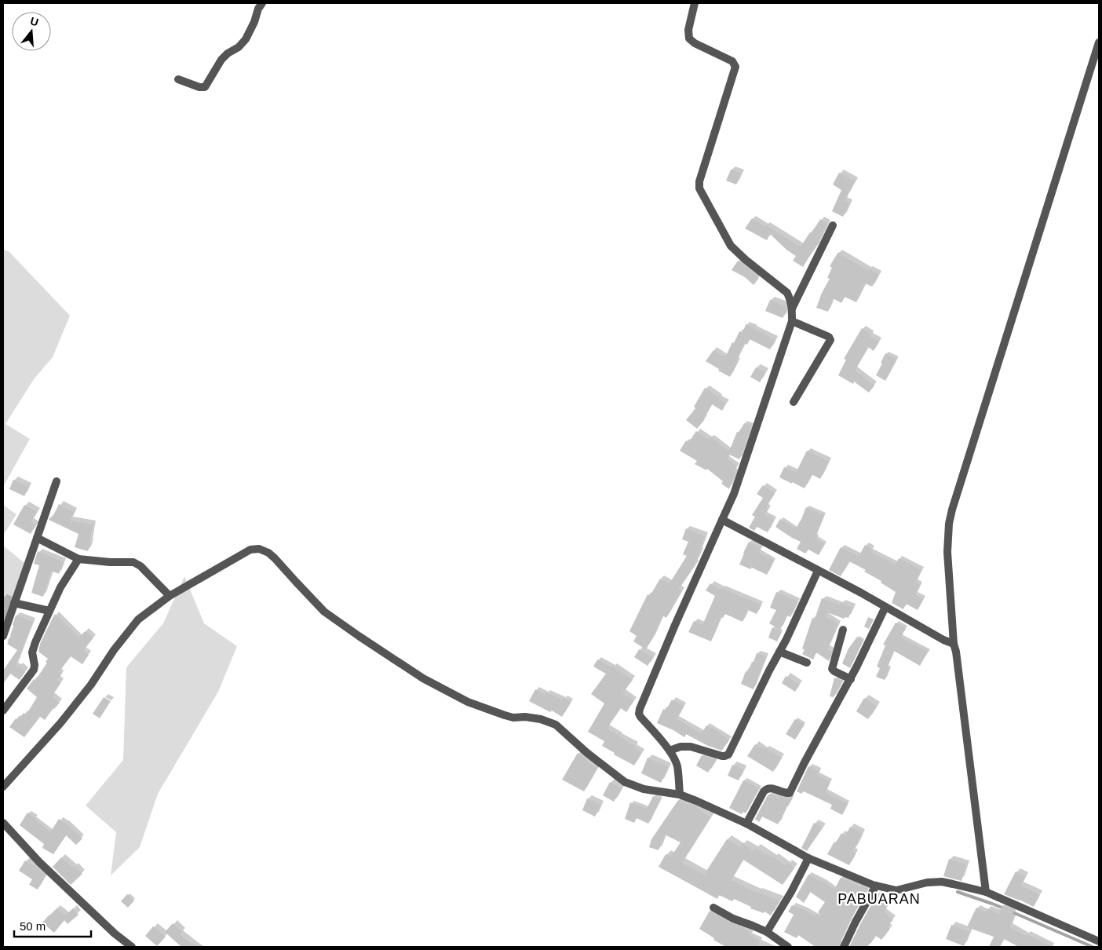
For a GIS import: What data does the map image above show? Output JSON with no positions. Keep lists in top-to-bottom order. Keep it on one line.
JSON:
{"districts":["PABUARAN"],"scale_bar":"50 m","north":"top"}
